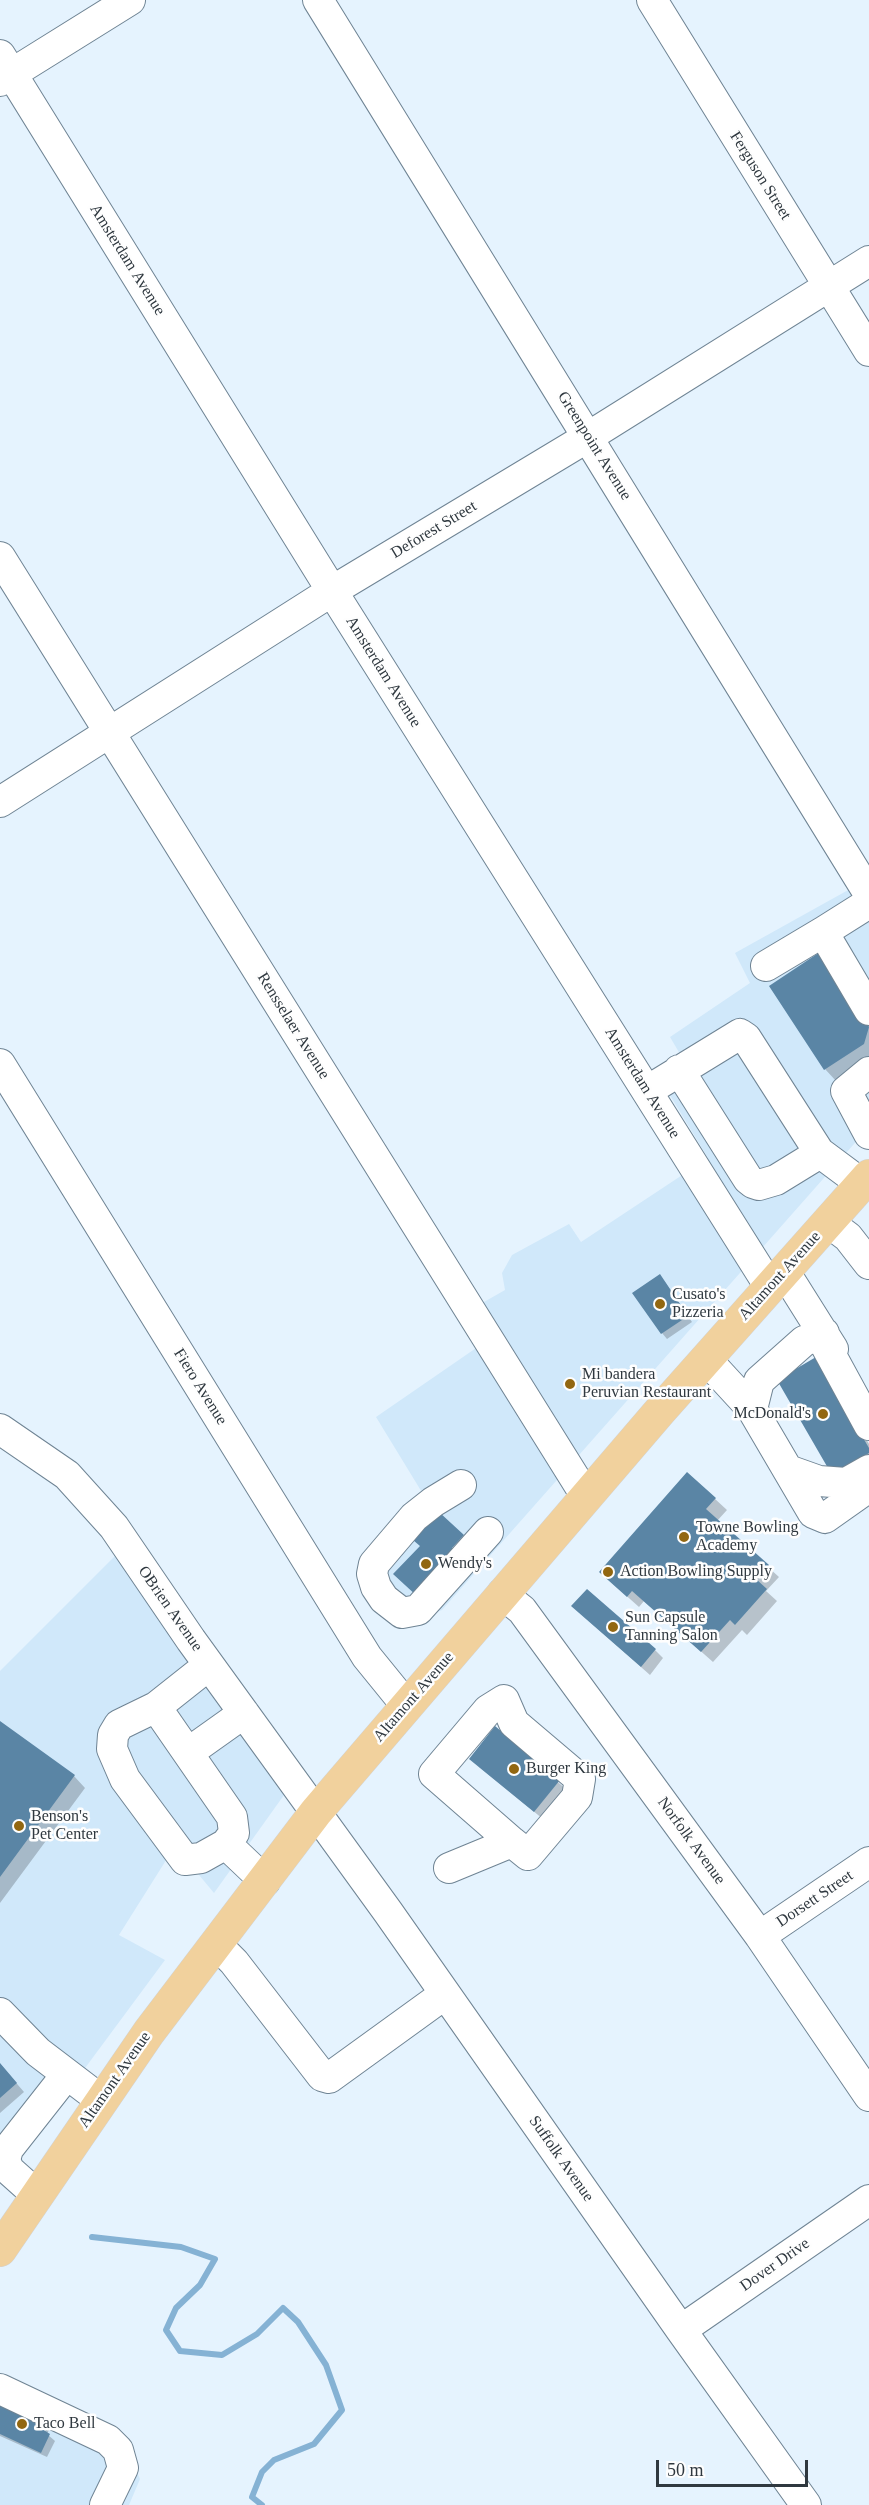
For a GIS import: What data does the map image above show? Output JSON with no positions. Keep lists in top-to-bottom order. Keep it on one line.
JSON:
{"streets":{"main road":["Altamont Avenue"],"street":["Ferguson Street","Amsterdam Avenue","Greenpoint Avenue","Deforest Street","Rensselaer Avenue","Fiero Avenue","OBrien Avenue","Norfolk Avenue","Dorsett Street","Suffolk Avenue","Dover Drive"]},"crossings":[["Ferguson Street","Deforest Street"],["Amsterdam Avenue","Deforest Street"],["Amsterdam Avenue","Altamont Avenue"],["Greenpoint Avenue","Deforest Street"],["Deforest Street","Rensselaer Avenue"],["Rensselaer Avenue","Altamont Avenue"],["Altamont Avenue","Fiero Avenue"],["Altamont Avenue","OBrien Avenue"],["Altamont Avenue","Norfolk Avenue"],["Altamont Avenue","Suffolk Avenue"],["OBrien Avenue","Suffolk Avenue"],["Norfolk Avenue","Dorsett Street"],["Suffolk Avenue","Dover Drive"]],"places":["Cusato's Pizzeria","Mi bandera Peruvian Restaurant","McDonald's","Towne Bowling Academy","Wendy's","Action Bowling Supply","Sun Capsule Tanning Salon","Burger King","Benson's Pet Center","Taco Bell"],"scale_bar":"50 m"}
